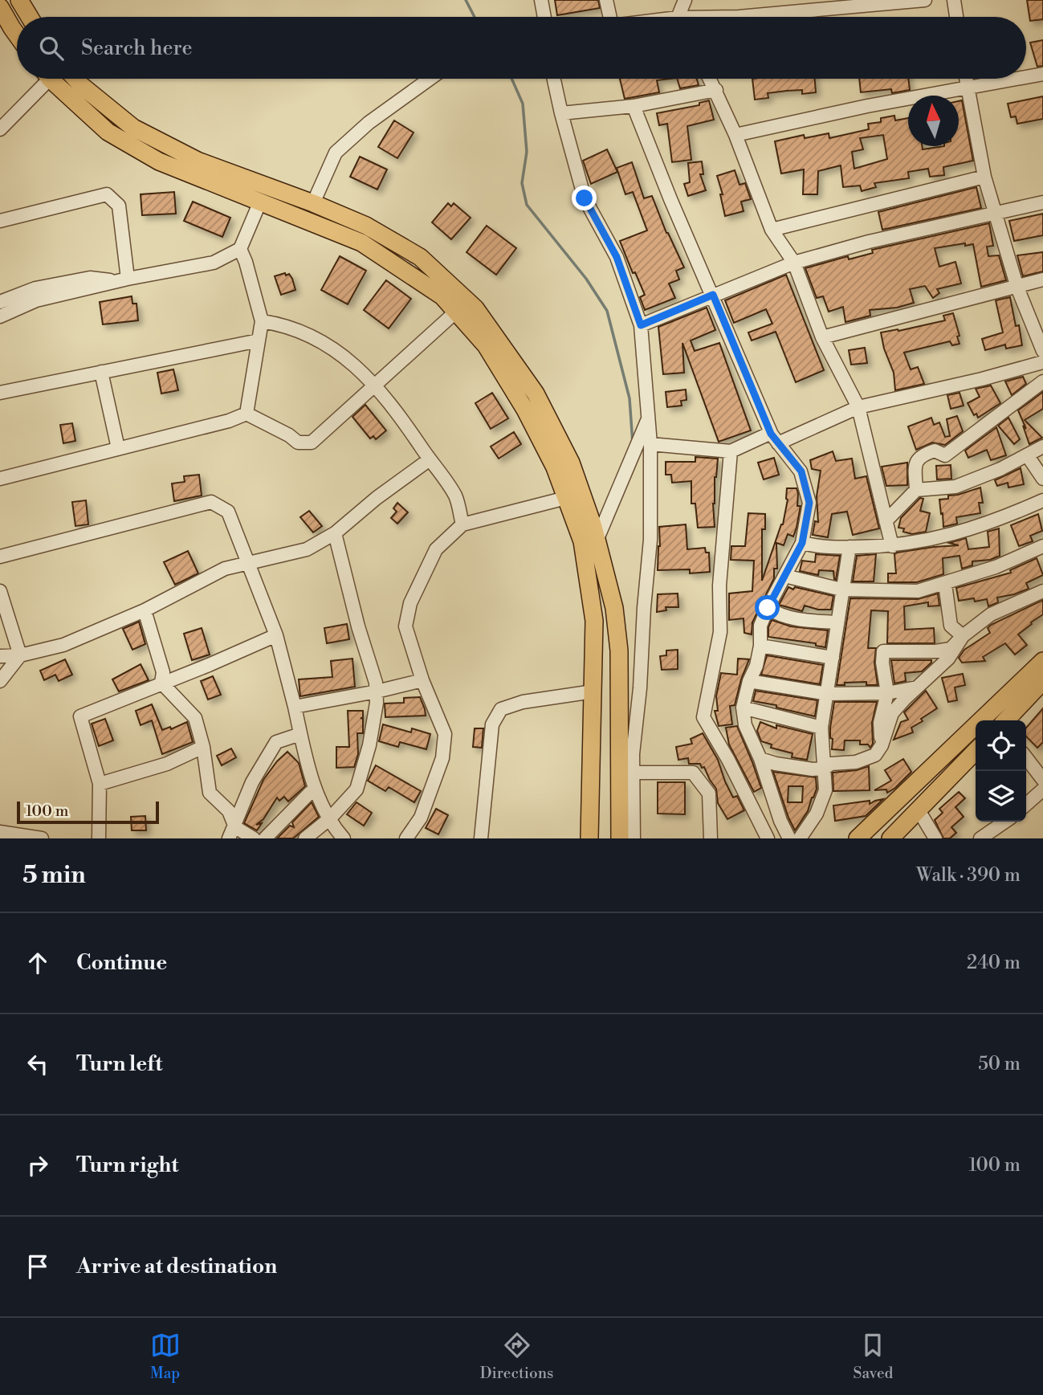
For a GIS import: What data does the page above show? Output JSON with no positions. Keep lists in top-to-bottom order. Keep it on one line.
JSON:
{"scale_bar":"100 m","north":"top","page":{"search":"Search here","scale":"100 m","heading":["5 min","Walk · 390 m"],"list":[["Continue","240 m"],["Turn left","50 m"],["Turn right","100 m"],"Arrive at destination"],"nav":["Map","Directions","Saved"]}}
